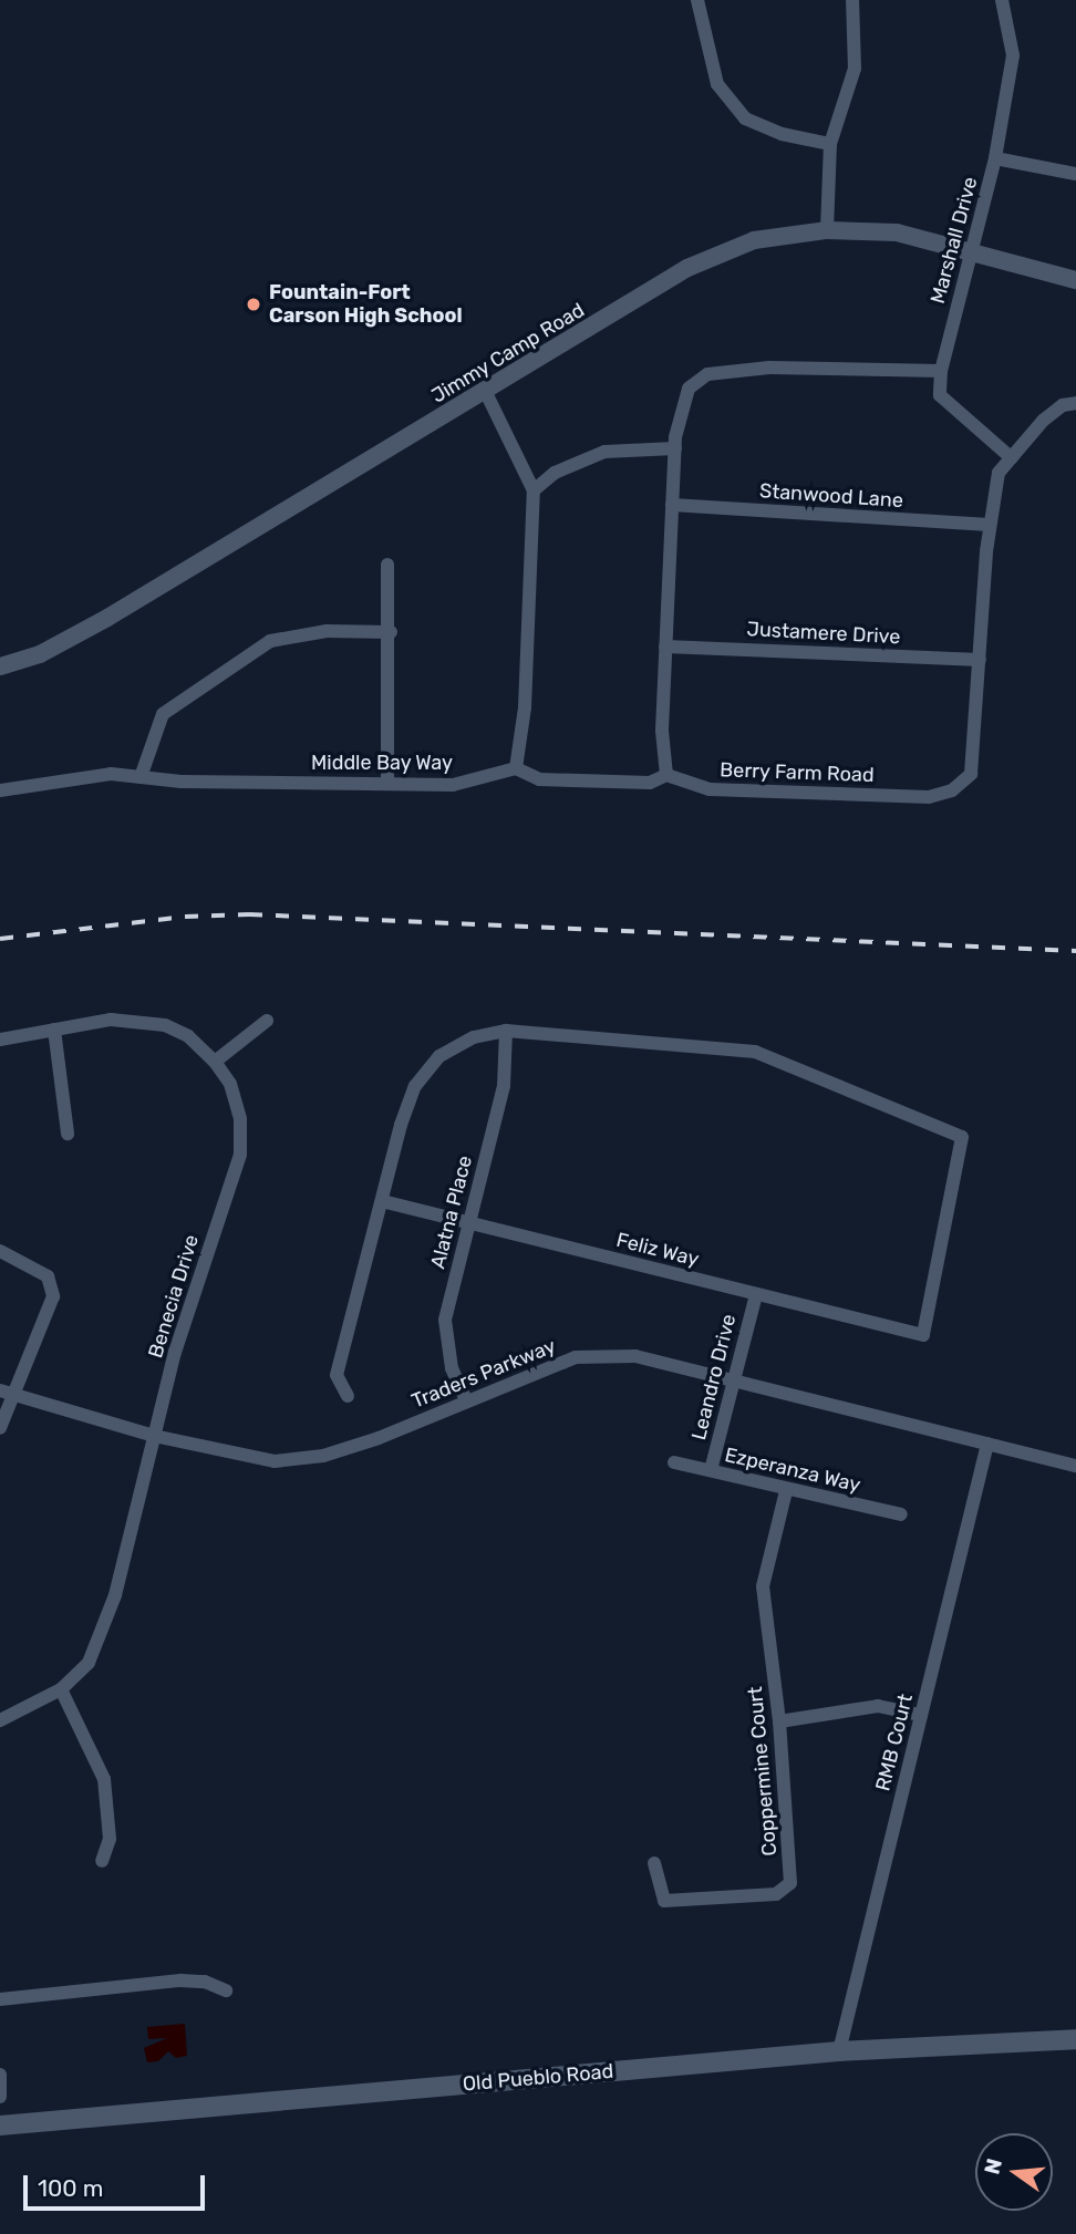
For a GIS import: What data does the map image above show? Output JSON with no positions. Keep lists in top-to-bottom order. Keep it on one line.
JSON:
{"streets":{"main road":["Old Pueblo Road"],"street":["Marshall Drive","Jimmy Camp Road","Stanwood Lane","Justamere Drive","Middle Bay Way","Berry Farm Road","Alatna Place","Feliz Way","Benecia Drive","Traders Parkway","Leandro Drive","Ezperanza Way","RMB Court","Coppermine Court"]},"crossings":[["Marshall Drive","Jimmy Camp Road"],["Stanwood Lane","Berry Farm Road"],["Justamere Drive","Berry Farm Road"],["Alatna Place","Feliz Way"],["Alatna Place","Traders Parkway"],["Feliz Way","Leandro Drive"],["Benecia Drive","Traders Parkway"],["Traders Parkway","Leandro Drive"],["Traders Parkway","RMB Court"],["Leandro Drive","Ezperanza Way"],["Ezperanza Way","Coppermine Court"],["RMB Court","Old Pueblo Road"]],"places":["Fountain-Fort Carson High School"],"scale_bar":"100 m","north":"left"}
